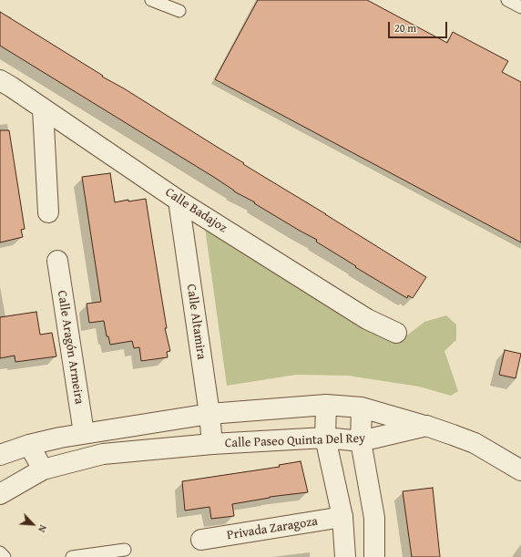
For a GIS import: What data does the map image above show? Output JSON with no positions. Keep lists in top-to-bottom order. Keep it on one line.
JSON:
{"streets":{"street":["Calle Badajoz","Calle Altamira","Calle Aragón Armeira","Calle Paseo Quinta Del Rey","Privada Zaragoza"]},"crossings":[["Calle Badajoz","Calle Altamira"],["Calle Altamira","Calle Paseo Quinta Del Rey"]],"scale_bar":"20 m","north":"bottom right"}
